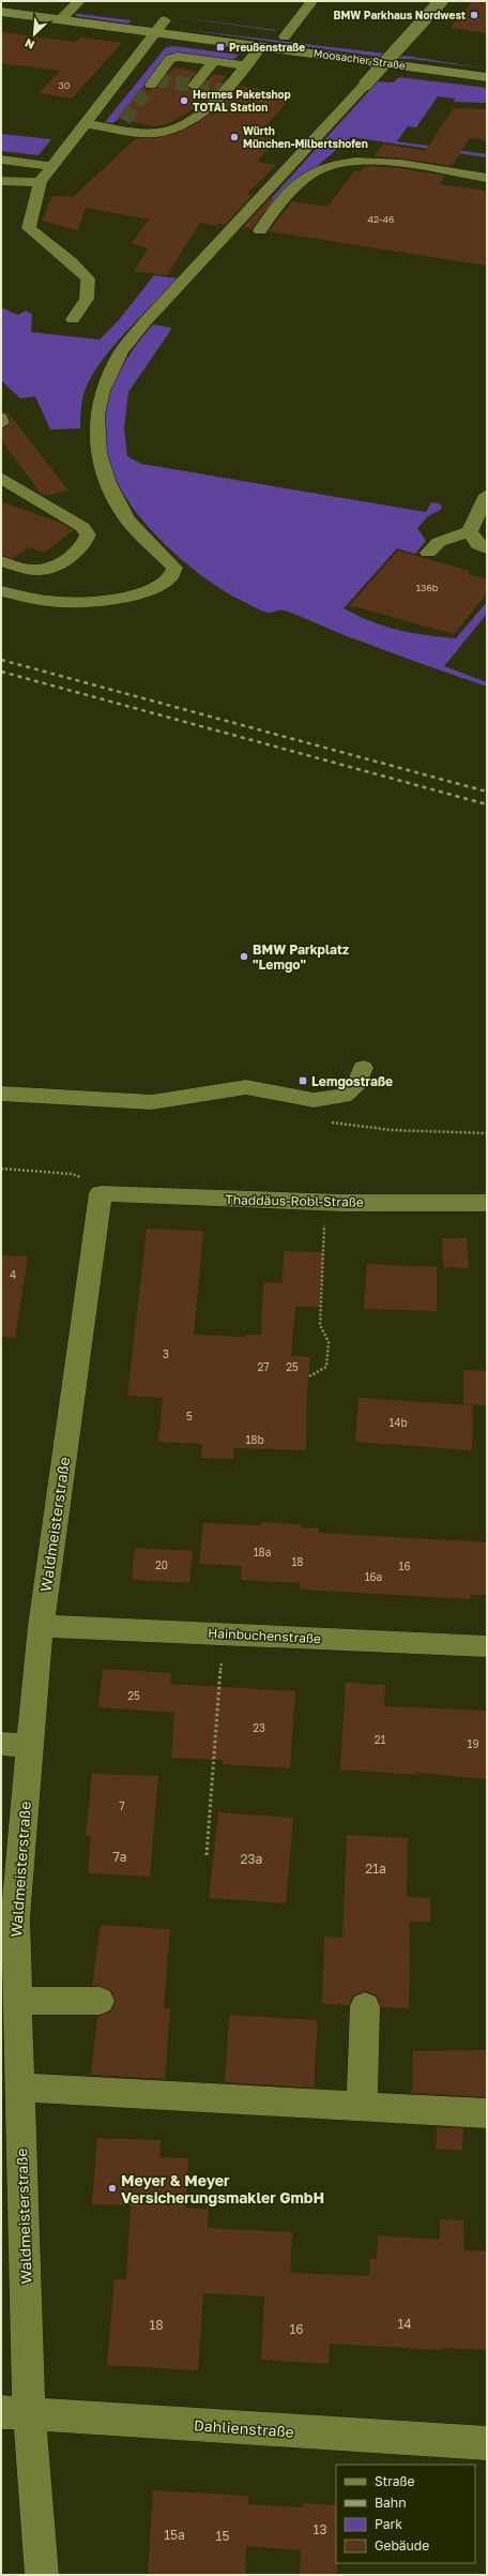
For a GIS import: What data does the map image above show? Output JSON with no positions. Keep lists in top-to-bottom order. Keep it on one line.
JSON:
{"streets":{"main road":["Moosacher Straße"],"street":["Thaddäus-Robl-Straße","Waldmeisterstraße","Hainbuchenstraße","Dahlienstraße"]},"crossings":[["Thaddäus-Robl-Straße","Waldmeisterstraße"],["Waldmeisterstraße","Hainbuchenstraße"],["Waldmeisterstraße","Dahlienstraße"]],"places":{"other":["BMW Parkhaus Nordwest","Hermes Paketshop TOTAL Station","Würth München-Milbertshofen","BMW Parkplatz \"Lemgo\"","Meyer & Meyer Versicherungsmakler GmbH"],"transit":["Preußenstraße","Lemgostraße"]},"house_numbers":["30","42-46","136b","4","3","27","25","5","14b","18b","18a","18","20","16","16a","25","23","21","19","7","7a","23a","21a","14","18","16","13","15a","15"],"legend":["Straße","Bahn","Park","Gebäude"],"north":"bottom left"}
